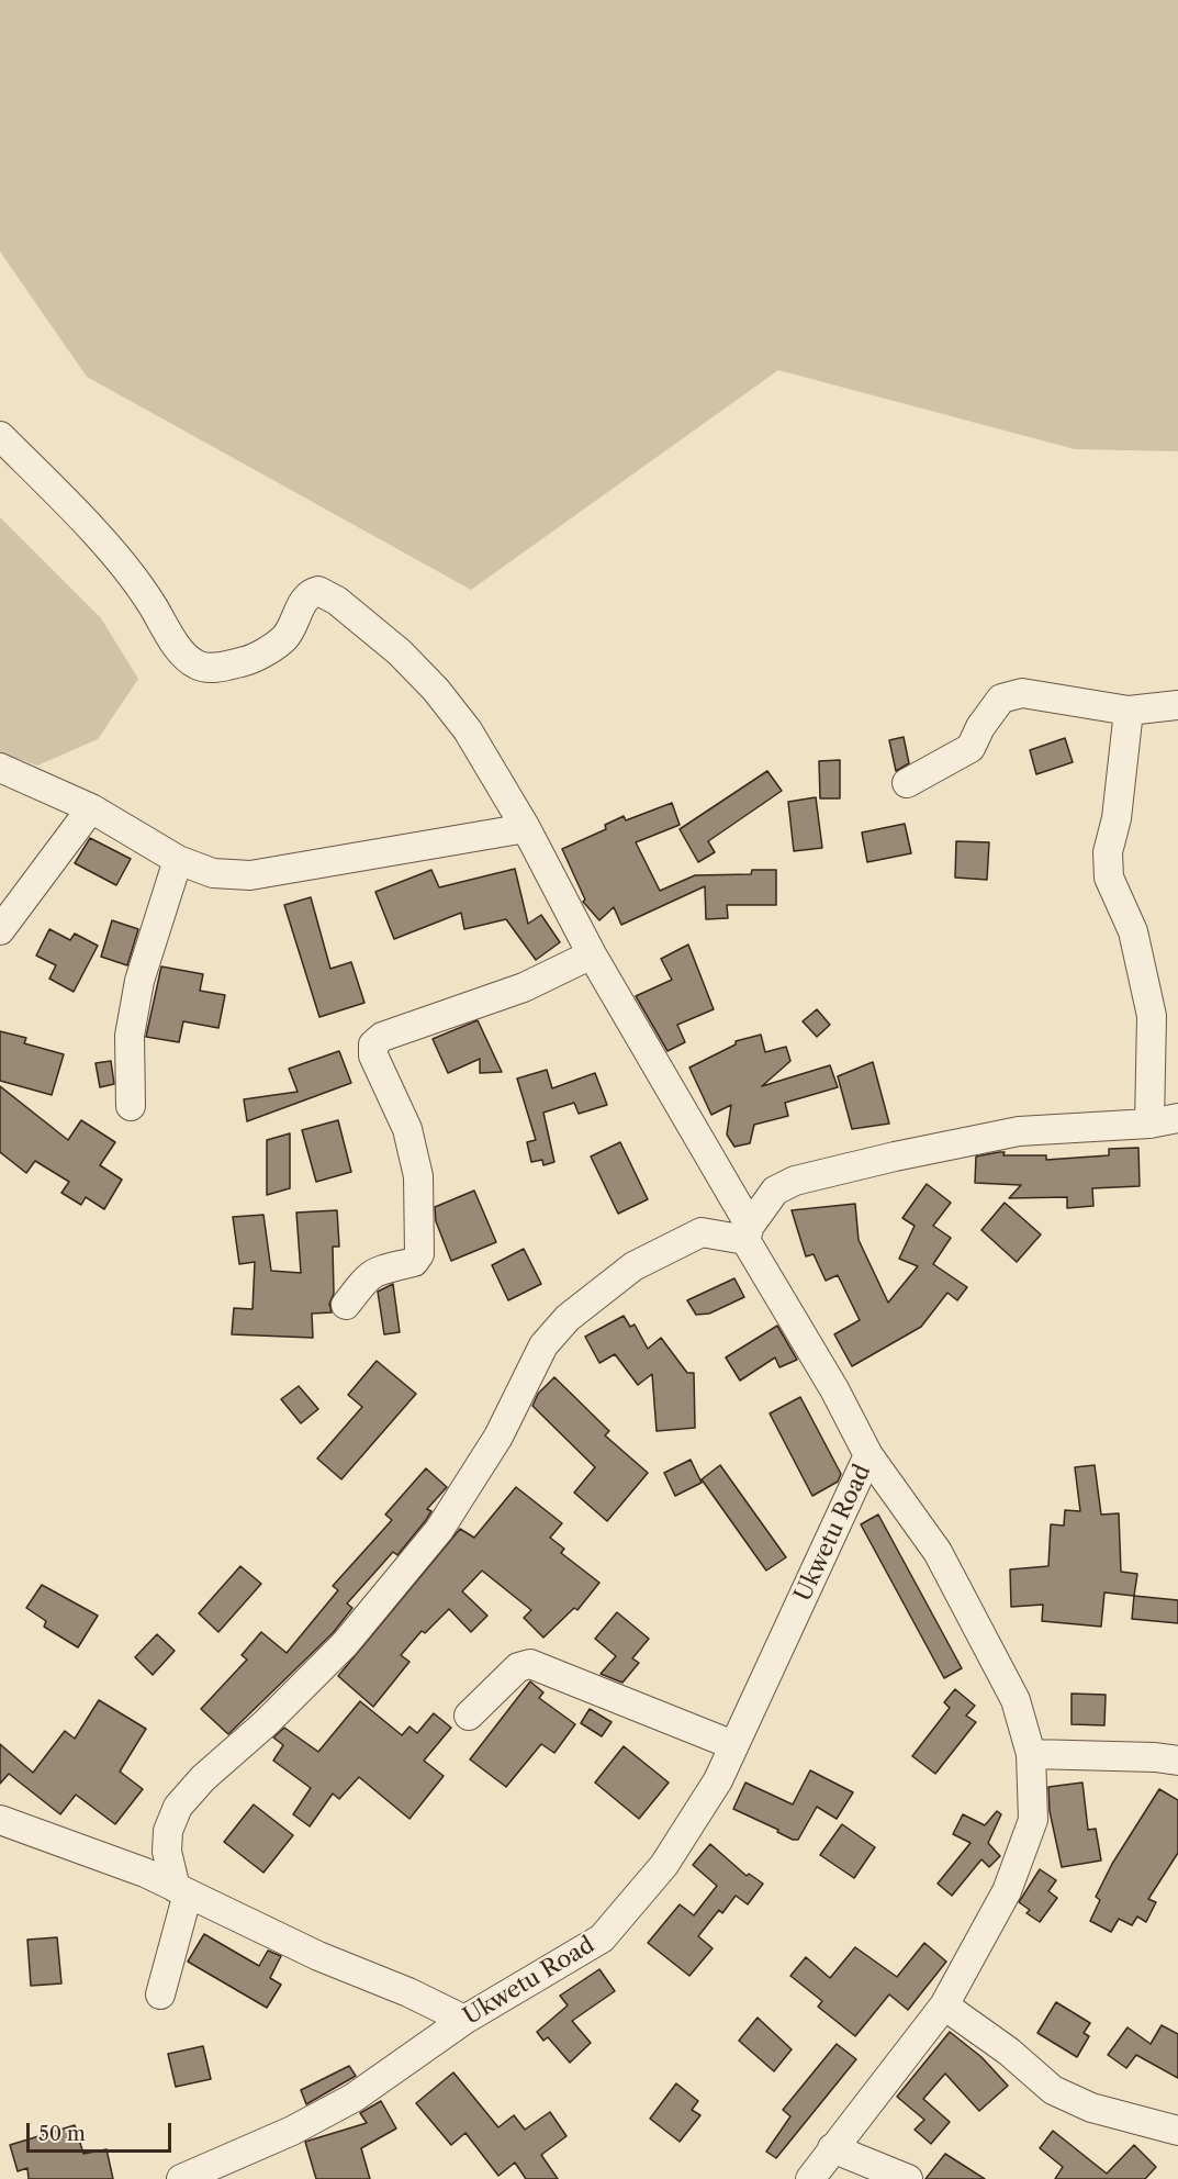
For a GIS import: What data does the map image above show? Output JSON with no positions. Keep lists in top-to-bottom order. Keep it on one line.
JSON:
{"streets":{"street":["Ukwetu Road"]},"scale_bar":"50 m"}
